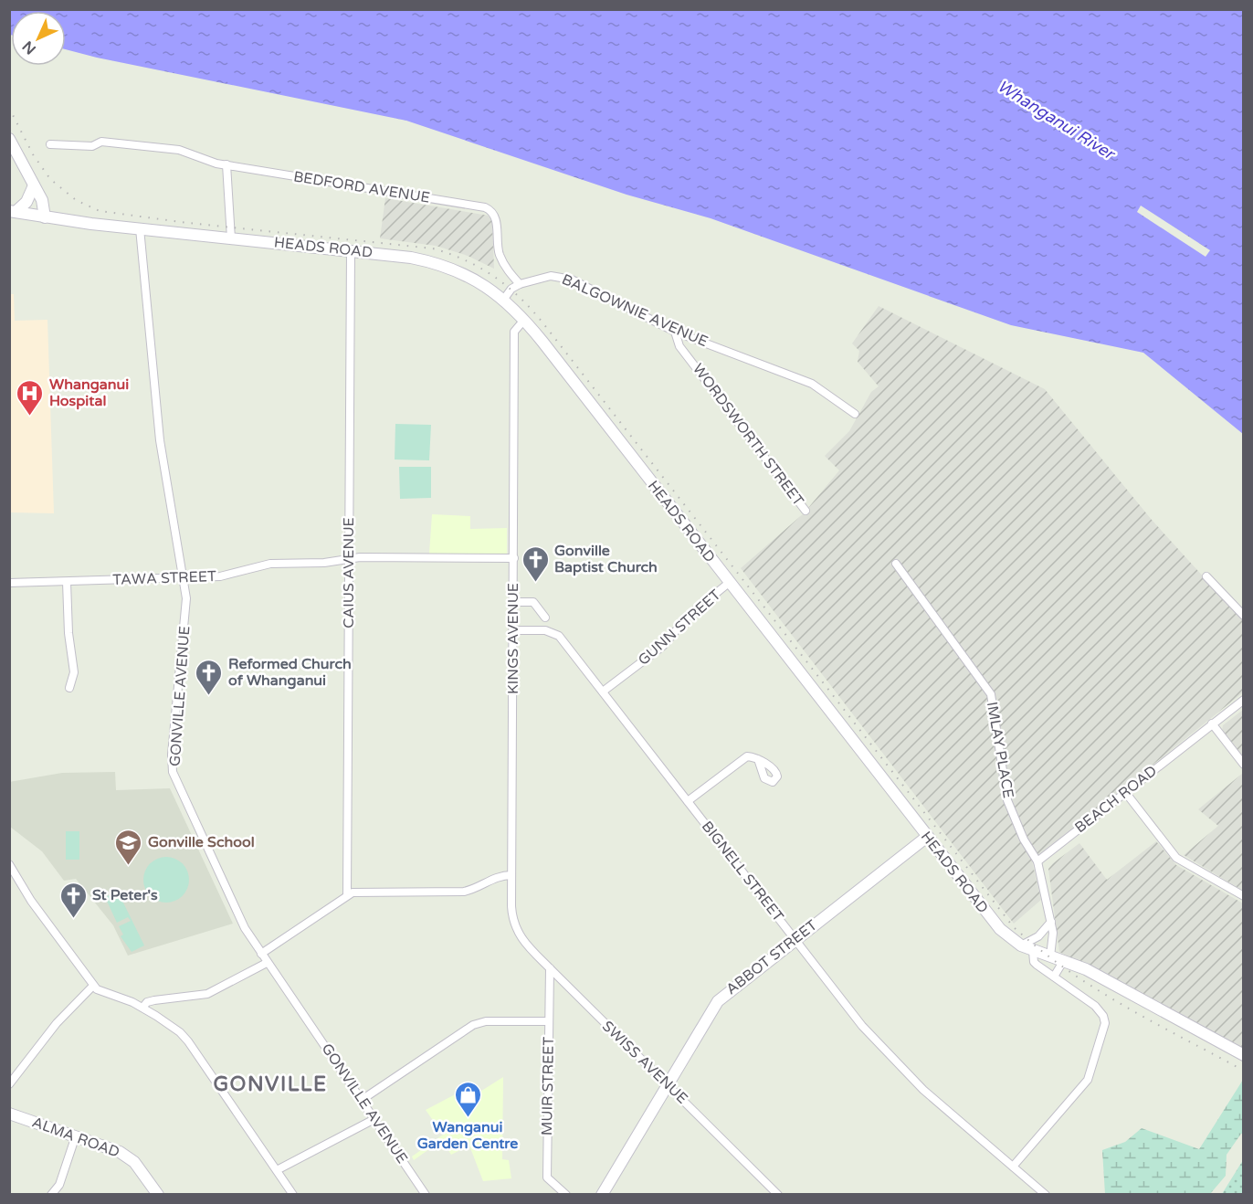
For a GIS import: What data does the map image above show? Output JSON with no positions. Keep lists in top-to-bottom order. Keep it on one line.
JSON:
{"streets":{"main road":["HEADS ROAD","ABBOT STREET","ALMA ROAD"],"street":["BEDFORD AVENUE","BALGOWNIE AVENUE","WORDSWORTH STREET","CAIUS AVENUE","TAWA STREET","GUNN STREET","KINGS AVENUE","GONVILLE AVENUE","IMLAY PLACE","BEACH ROAD","BIGNELL STREET","SWISS AVENUE","MUIR STREET"]},"crossings":[["BEDFORD AVENUE","BALGOWNIE AVENUE"],["HEADS ROAD","BALGOWNIE AVENUE"],["HEADS ROAD","CAIUS AVENUE"],["HEADS ROAD","GUNN STREET"],["HEADS ROAD","KINGS AVENUE"],["HEADS ROAD","GONVILLE AVENUE"],["HEADS ROAD","ABBOT STREET"],["BALGOWNIE AVENUE","WORDSWORTH STREET"],["CAIUS AVENUE","TAWA STREET"],["TAWA STREET","KINGS AVENUE"],["TAWA STREET","GONVILLE AVENUE"],["GUNN STREET","BIGNELL STREET"],["KINGS AVENUE","BIGNELL STREET"],["KINGS AVENUE","SWISS AVENUE"],["IMLAY PLACE","BEACH ROAD"],["BIGNELL STREET","ABBOT STREET"],["ABBOT STREET","SWISS AVENUE"],["SWISS AVENUE","MUIR STREET"]],"districts":["GONVILLE"],"water":["Whanganui River"],"places":{"hospital":["Whanganui Hospital"],"church":["Gonville Baptist Church","Reformed Church of Whanganui","St Peter's"],"school or university":["Gonville School"],"shop":["Wanganui Garden Centre"]},"north":"bottom left"}
